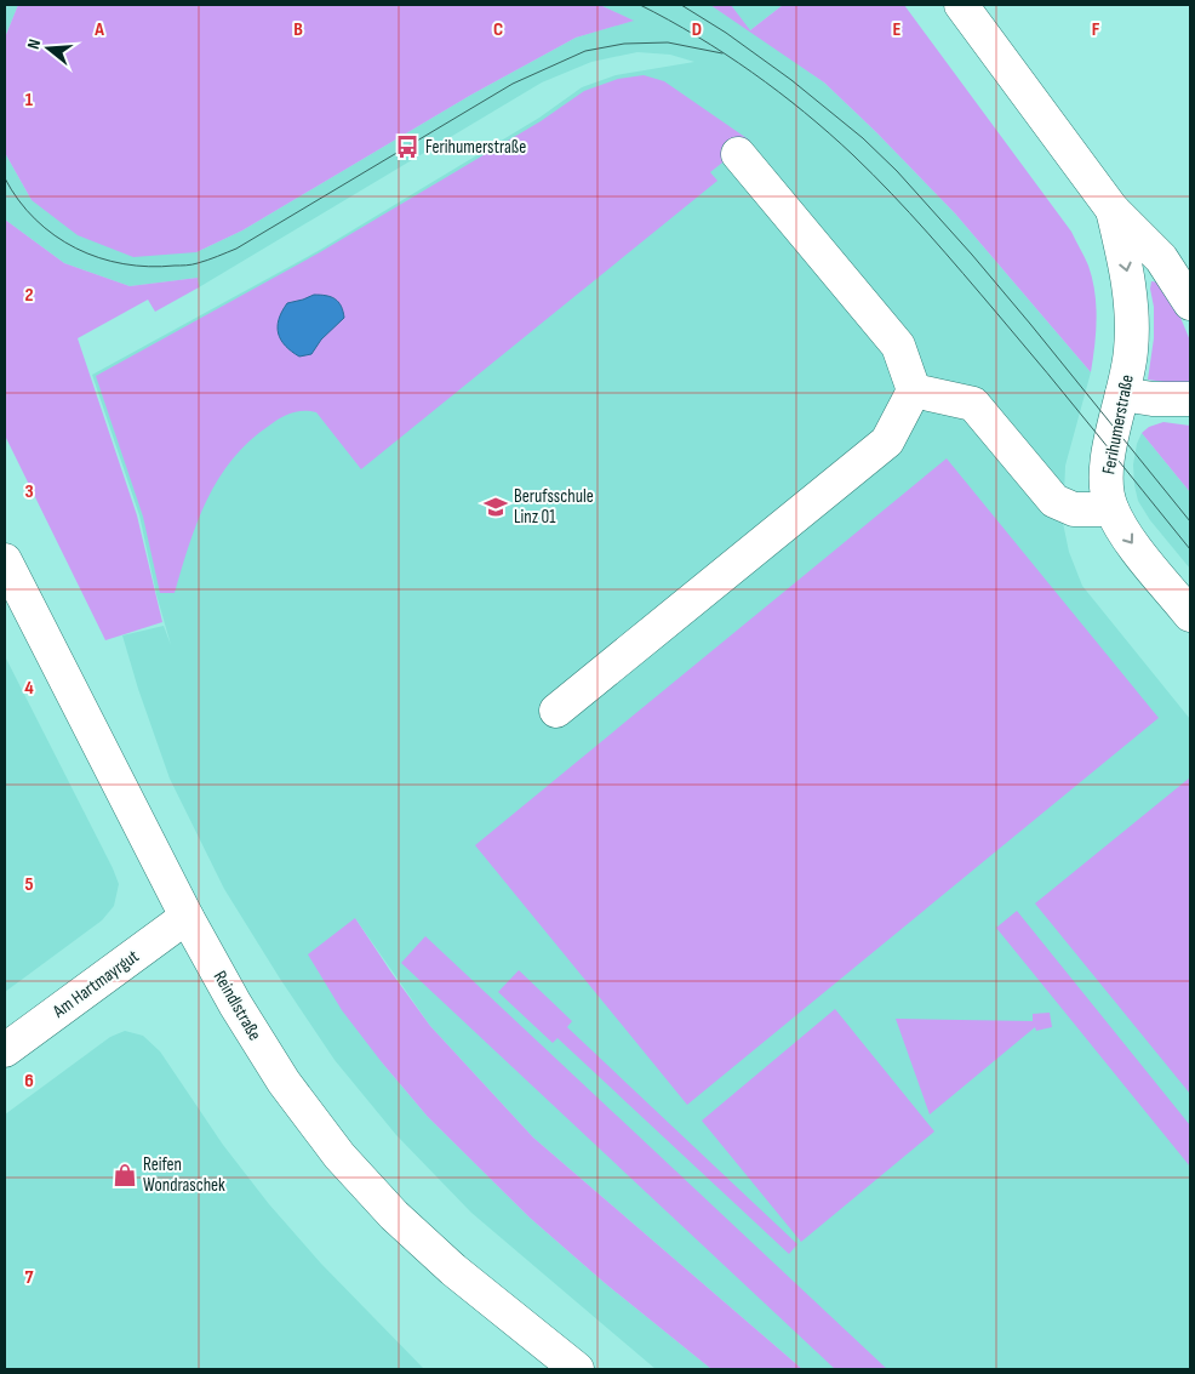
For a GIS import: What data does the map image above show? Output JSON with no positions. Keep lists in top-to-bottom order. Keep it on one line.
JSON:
{"streets":{"street":["Ferihumerstraße","Am Hartmayrgut","Reindlstraße"]},"crossings":[["Am Hartmayrgut","Reindlstraße"]],"places":{"bus stop":["Ferihumerstraße"],"school or university":["Berufsschule Linz 01"],"shop":["Reifen Wondraschek"]},"north":"left","grid":{"columns":["A","B","C","D","E","F"],"rows":["1","2","3","4","5","6","7"]}}
